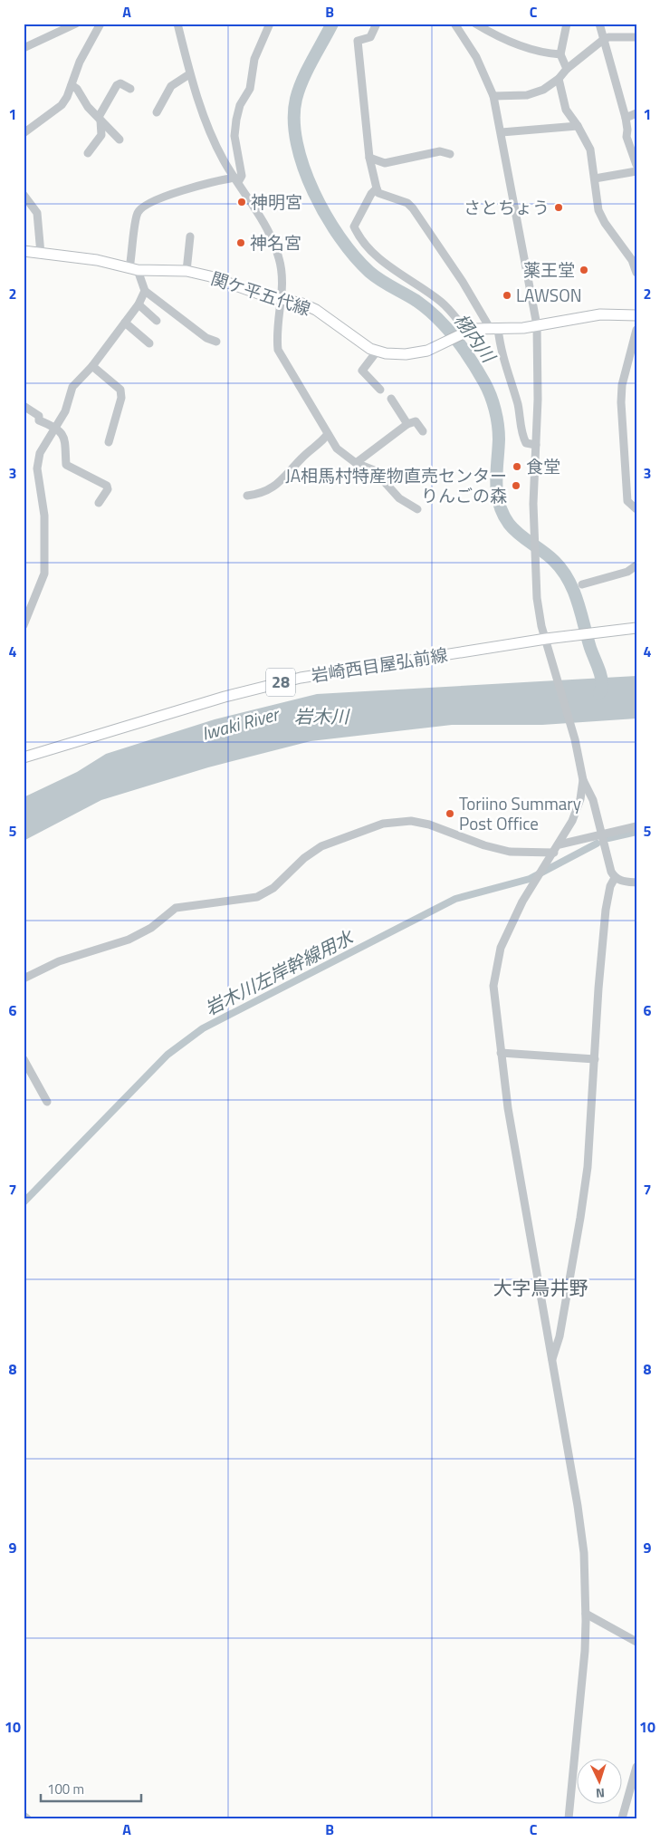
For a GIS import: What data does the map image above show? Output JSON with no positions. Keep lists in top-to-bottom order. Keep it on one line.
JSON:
{"streets":{"main road":["関ケ平五代線","岩崎西目屋弘前線","28"]},"districts":["大字鳥井野"],"water":["栩内川","岩木川","Iwaki River","岩木川左岸幹線用水"],"places":["神明宮","さとちょう","神名宮","薬王堂","LAWSON","食堂","JA相馬村特産物直売センター りんごの森","Toriino Summary Post Office"],"scale_bar":"100 m","north":"bottom","grid":{"columns":["A","B","C"],"rows":["1","2","3","4","5","6","7","8","9","10"]}}
